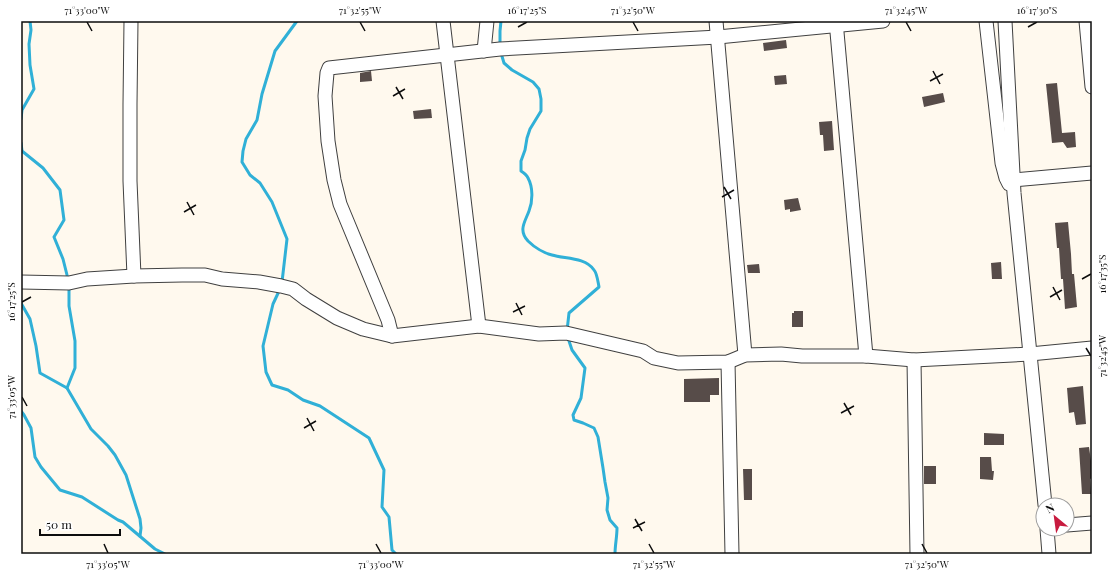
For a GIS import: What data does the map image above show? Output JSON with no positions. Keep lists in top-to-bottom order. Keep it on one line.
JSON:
{"scale_bar":"50 m","north":"top left","coordinates":["71°33'00\"W","71°32'55\"W","16°17'25\"S","71°32'50\"W","71°32'45\"W","16°17'30\"S","16°17'35\"S","71°33'05\"W"]}
